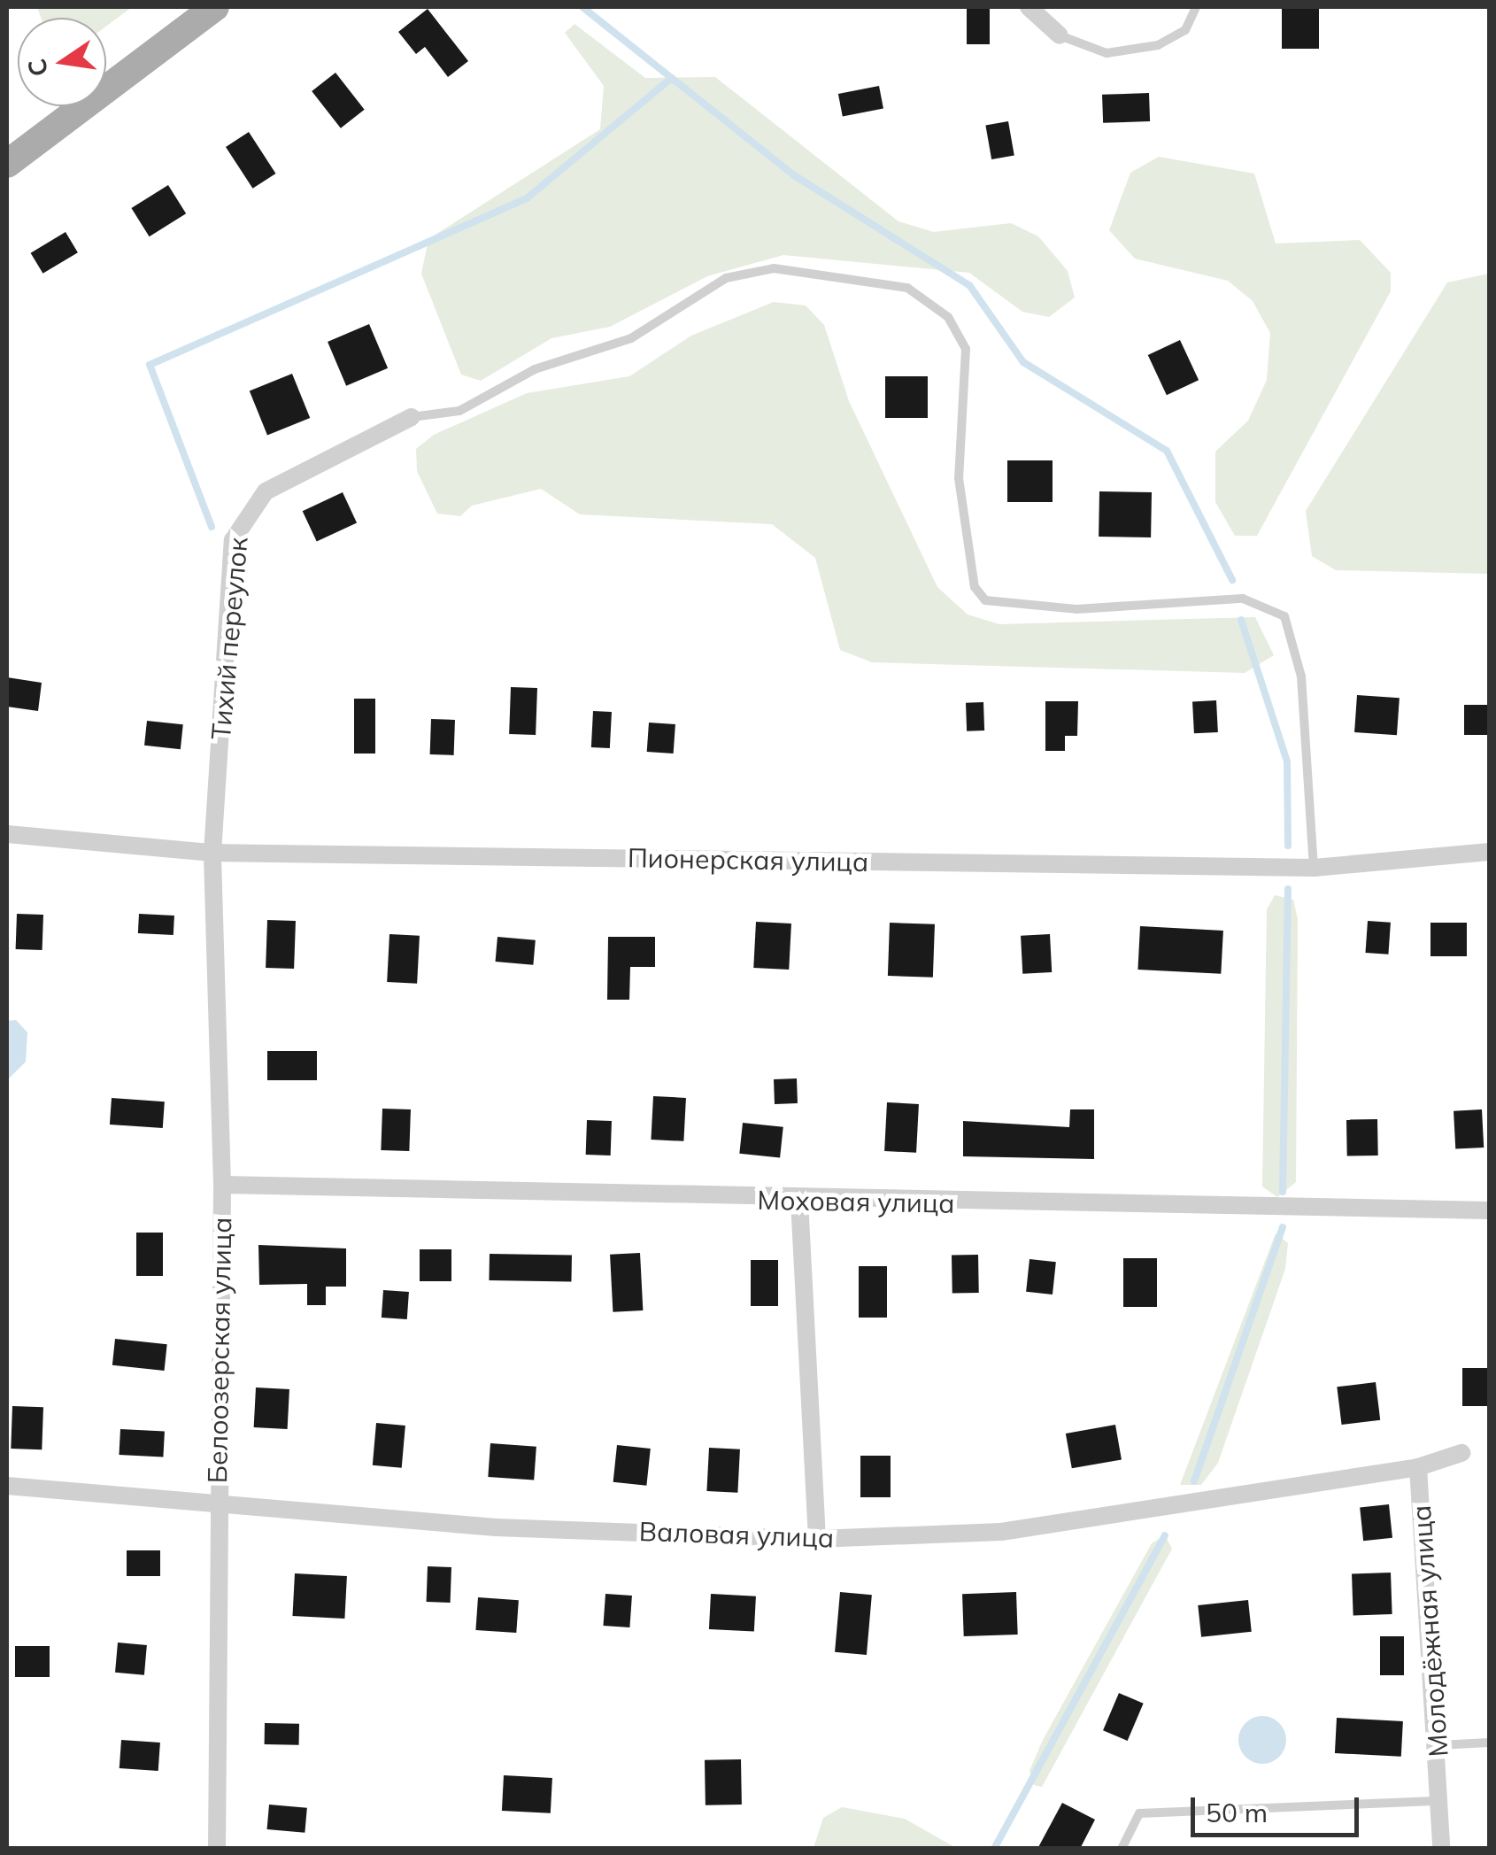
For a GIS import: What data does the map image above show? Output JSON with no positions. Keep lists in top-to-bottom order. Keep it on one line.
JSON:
{"streets":{"street":["Тихий переулок","Пионерская улица","Моховая улица","Белоозерская улица","Валовая улица","Молодёжная улица"]},"crossings":[["Тихий переулок","Пионерская улица"],["Тихий переулок","Белоозерская улица"],["Пионерская улица","Белоозерская улица"],["Моховая улица","Белоозерская улица"],["Белоозерская улица","Валовая улица"],["Валовая улица","Молодёжная улица"]],"scale_bar":"50 m","north":"left"}
